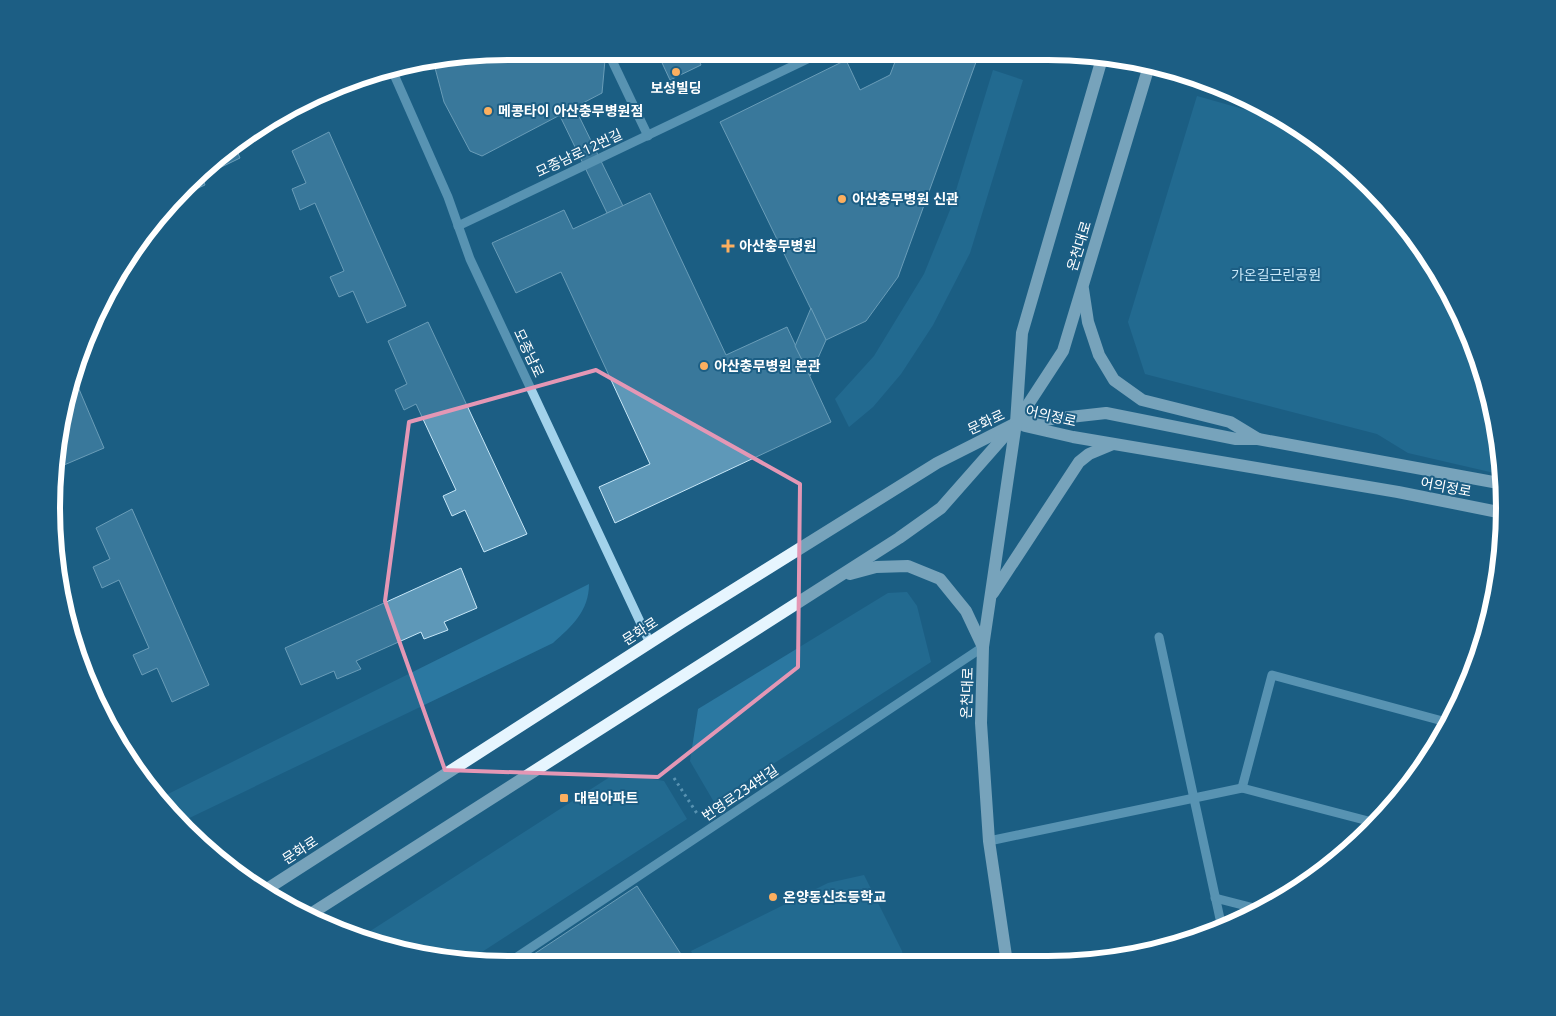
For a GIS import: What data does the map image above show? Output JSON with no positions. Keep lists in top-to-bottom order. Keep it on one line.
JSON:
{"streets":{"main road":["온천대로","어의정로","문화로"],"street":["모종남로12번길","모종남로","번영로234번길"]},"crossings":[["모종남로12번길","모종남로"],["온천대로","어의정로"],["온천대로","문화로"],["온천대로","번영로234번길"],["모종남로","문화로"],["어의정로","문화로"]],"parks":["가온길근린공원"],"places":{"other":["보성빌딩","메콩타이 아산충무병원점","아산충무병원 신관","아산충무병원 본관","온양동신초등학교"],"health":["아산충무병원"],"transit":["대림아파트"]}}
